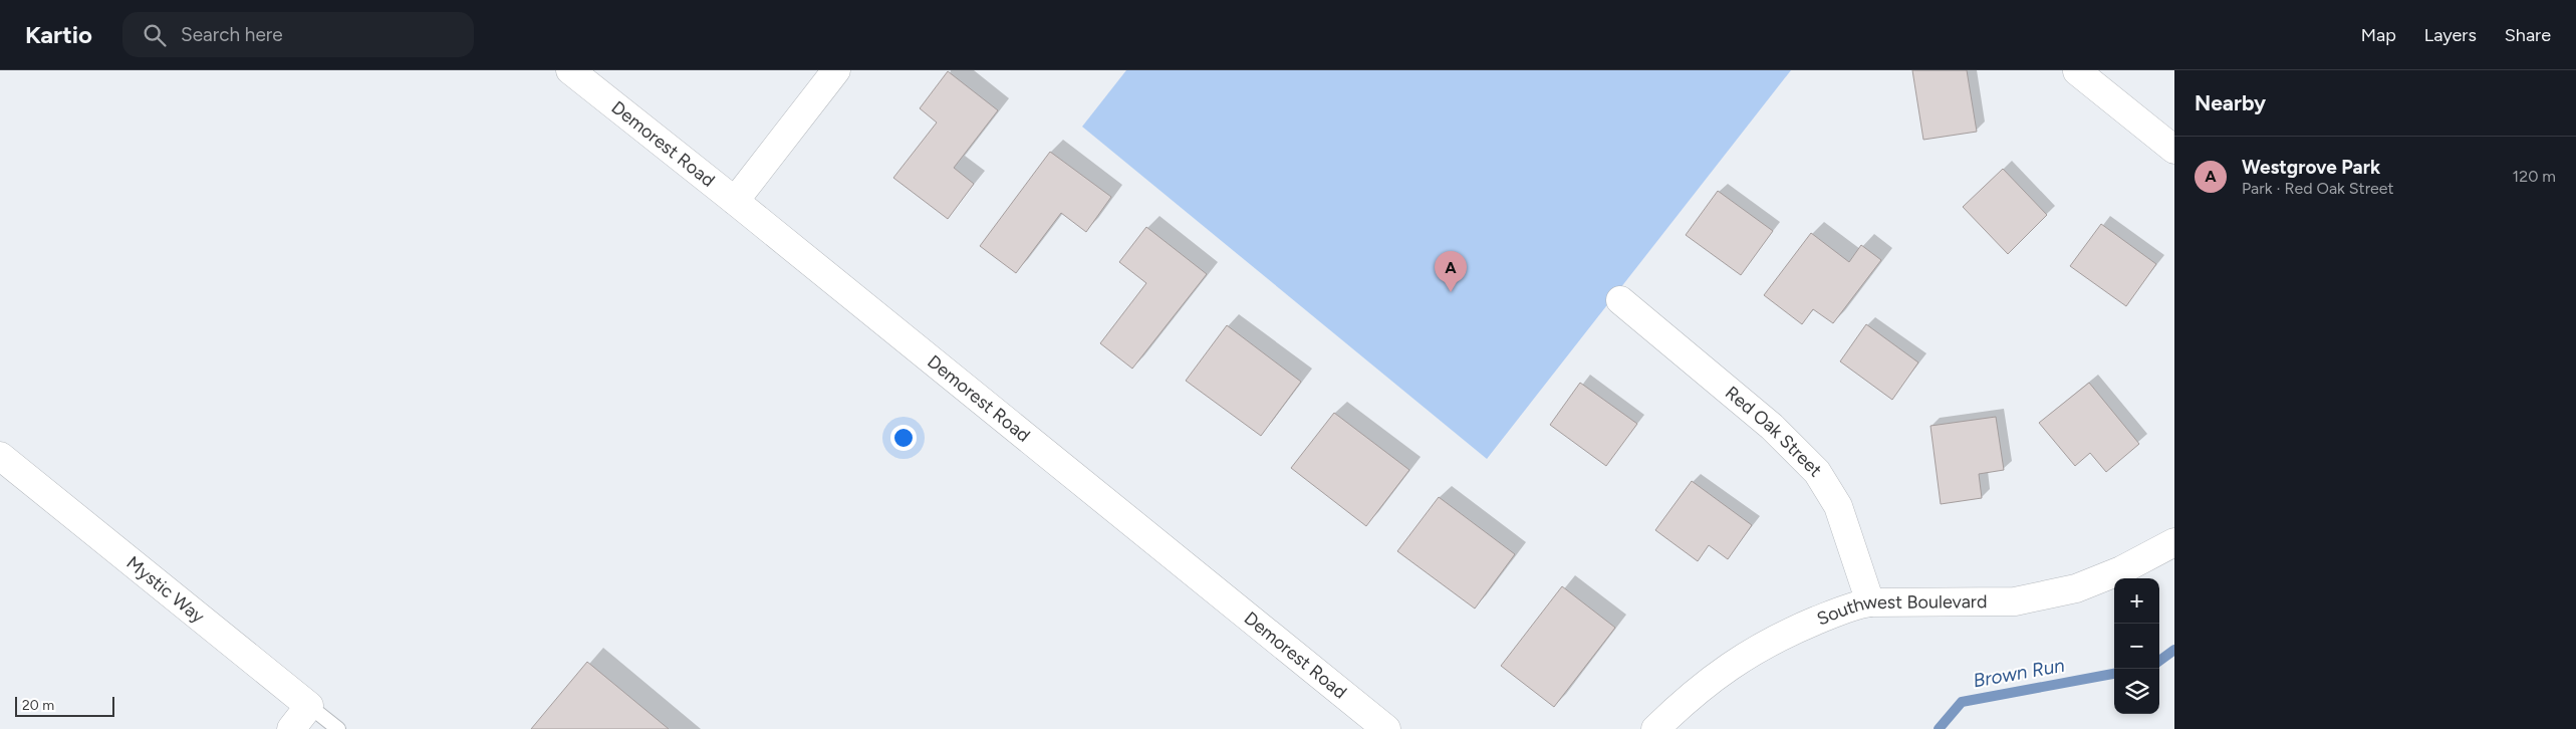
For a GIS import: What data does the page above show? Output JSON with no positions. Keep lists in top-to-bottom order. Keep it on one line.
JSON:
{"streets":{"street":["Demorest Road","Red Oak Street","Mystic Way","Southwest Boulevard"]},"crossings":[["Red Oak Street","Southwest Boulevard"]],"water":["Brown Run"],"scale_bar":"20 m","page":{"header":"Kartio","search":"Search here","nav":["Map","Layers","Share"],"heading":"Nearby","list":[{"mark":"A","name":"Westgrove Park","note":"Park · Red Oak Street","value":"120 m"}],"pins":"A","map_buttons":["+","−"],"scale":"20 m"}}
